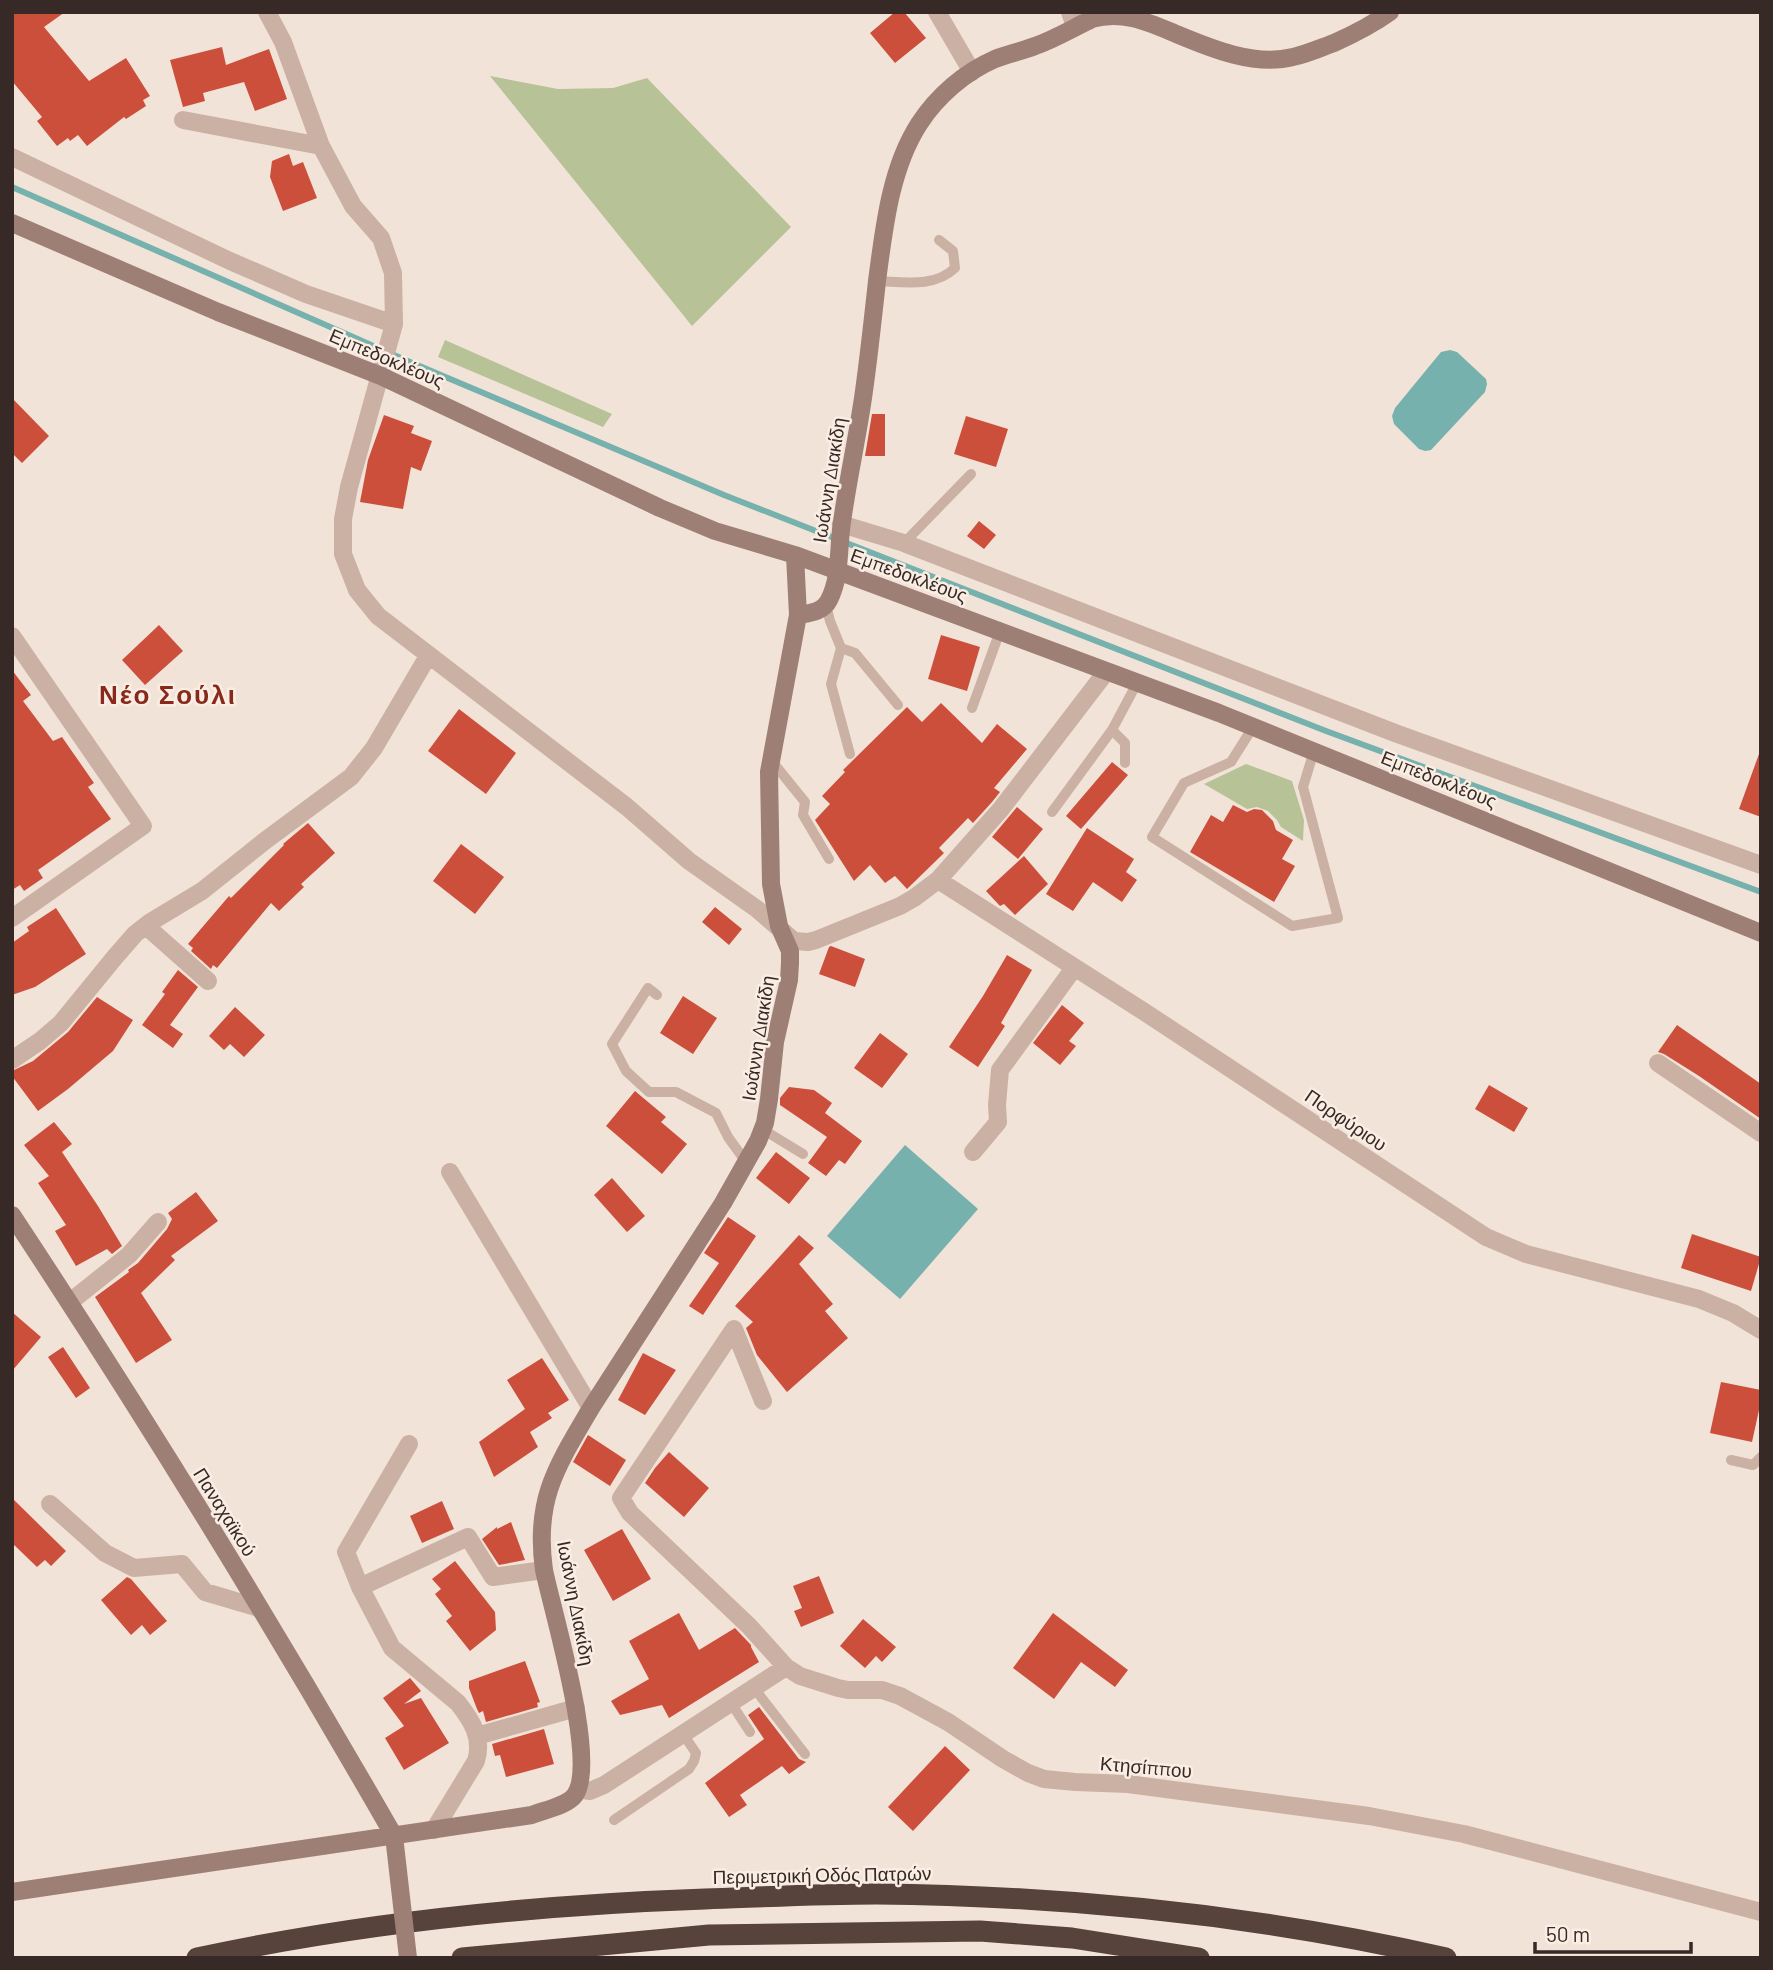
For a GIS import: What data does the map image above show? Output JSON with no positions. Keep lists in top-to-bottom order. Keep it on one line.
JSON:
{"streets":{"highway":["Περιμετρική Οδός Πατρών"],"street":["Εμπεδοκλέους","Ιωάννη Διακίδη","Πορφύριου","Παναχαϊκού","Κτησίππου"]},"crossings":[["Εμπεδοκλέους","Ιωάννη Διακίδη"]],"districts":["Νέο Σούλι"],"scale_bar":"50 m"}
